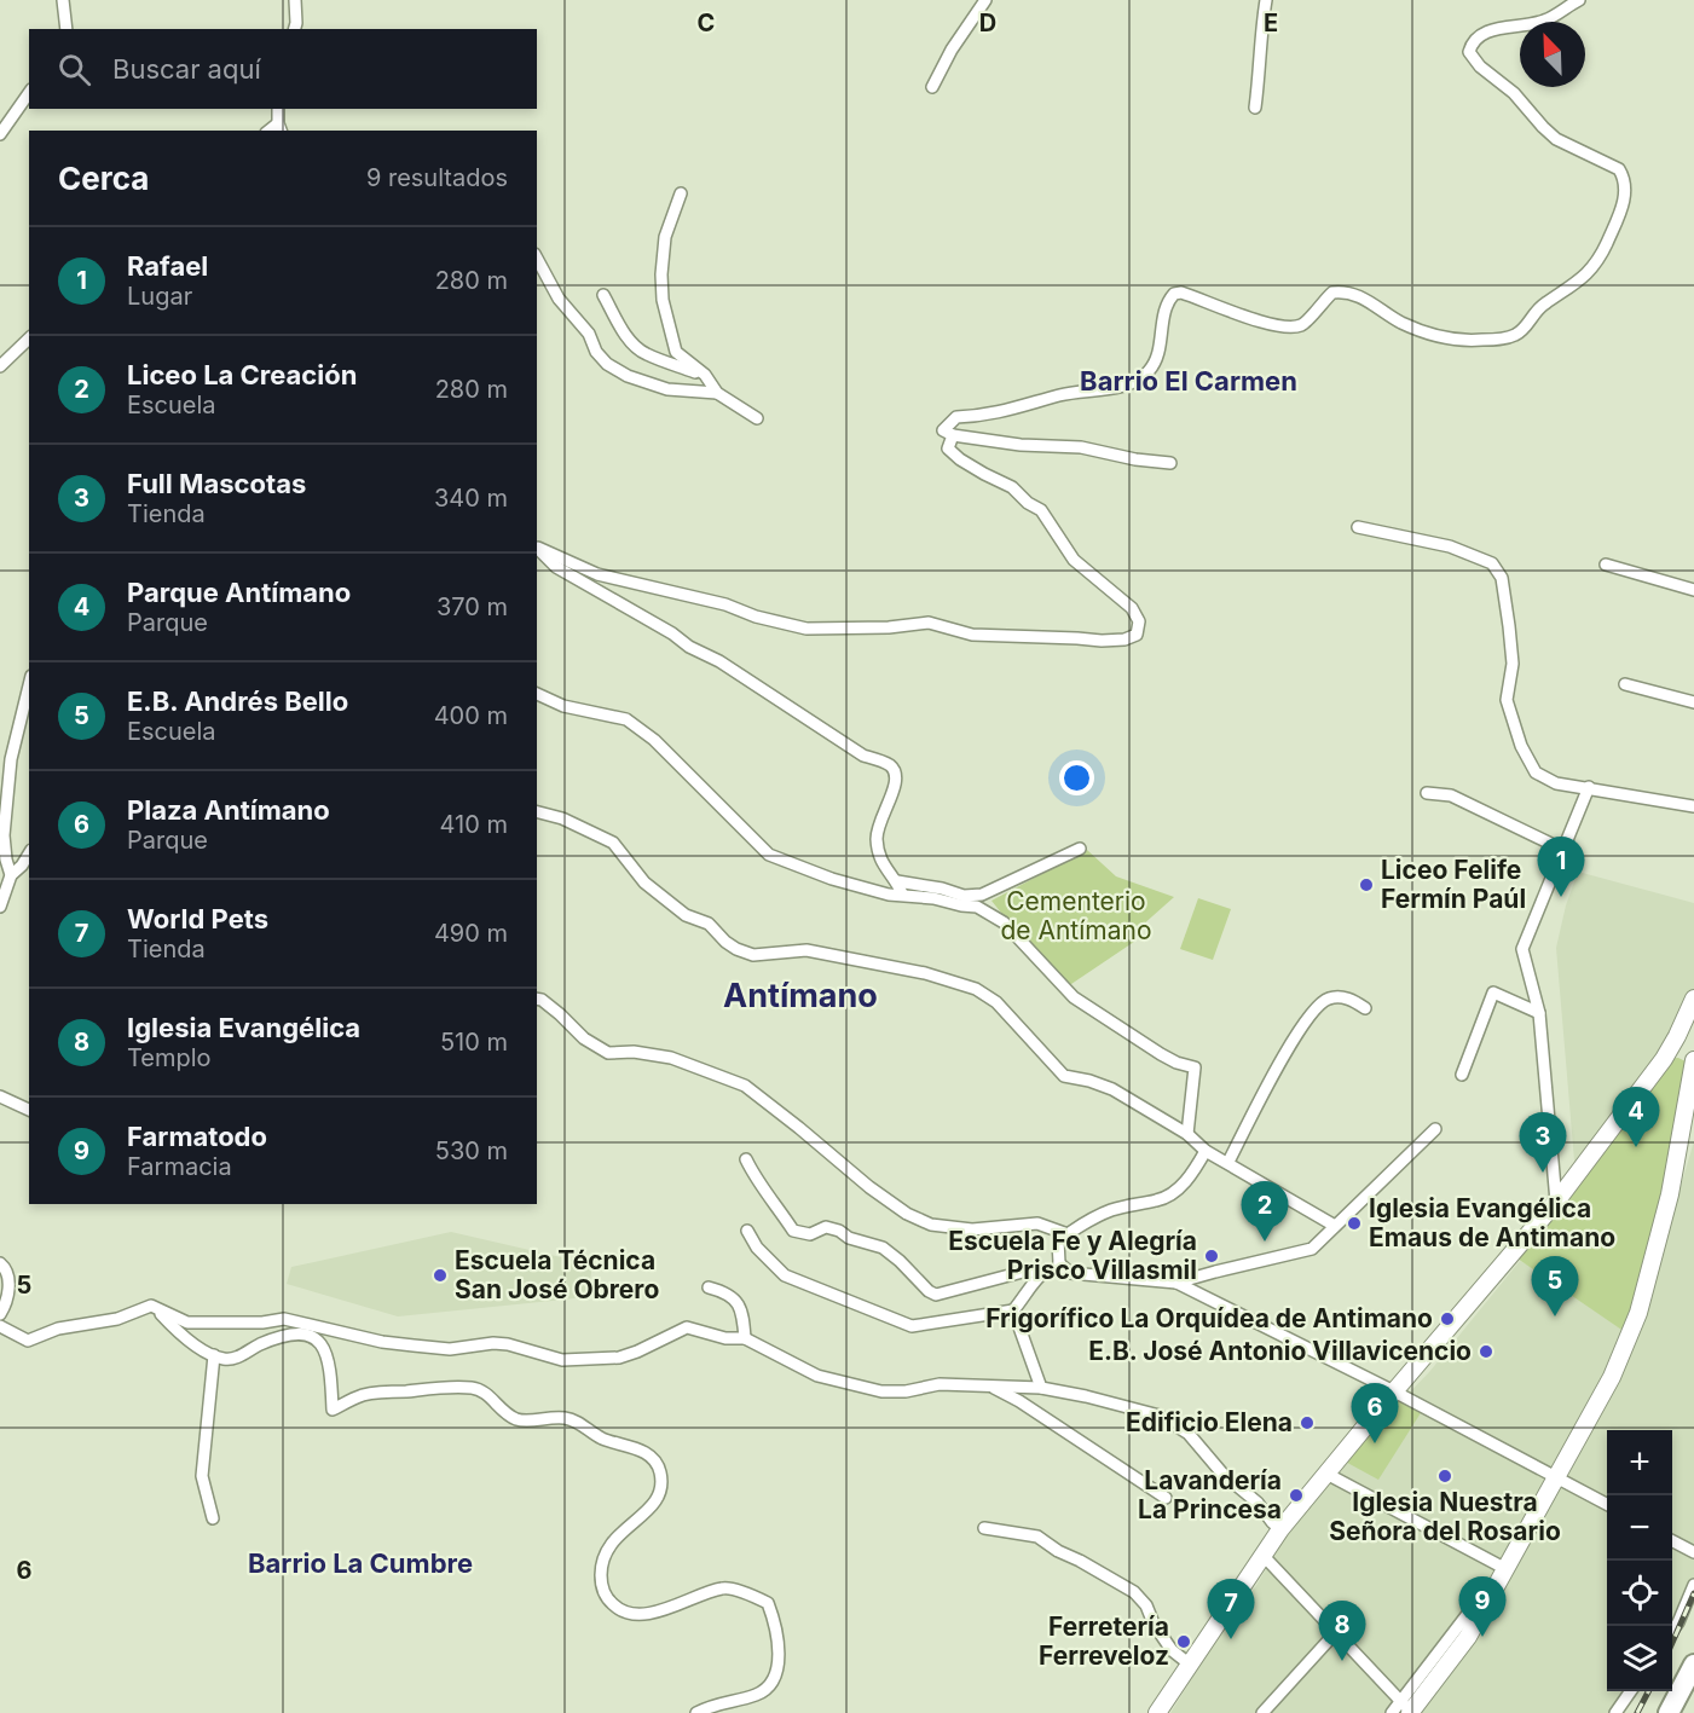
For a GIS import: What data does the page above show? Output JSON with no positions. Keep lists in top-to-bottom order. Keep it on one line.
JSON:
{"districts":["Barrio El Carmen","Antímano","Barrio La Cumbre"],"parks":["Cementerio de Antímano"],"places":["Liceo Felife Fermín Paúl","Iglesia Evangélica Emaus de Antimano","Escuela Fe y Alegría Prisco Villasmil","Escuela Técnica San José Obrero","Frigorífico La Orquídea de Antimano","E.B. José Antonio Villavicencio","Edificio Elena","Iglesia Nuestra Señora del Rosario","Lavandería La Princesa","Ferretería Ferreveloz"],"north":"top left","page":{"search":"Buscar aquí","heading":["Cerca","9 resultados"],"list":[{"mark":"1","name":"Rafael","note":"Lugar","value":"280 m"},{"mark":"2","name":"Liceo La Creación","note":"Escuela","value":"280 m"},{"mark":"3","name":"Full Mascotas","note":"Tienda","value":"340 m"},{"mark":"4","name":"Parque Antímano","note":"Parque","value":"370 m"},{"mark":"5","name":"E.B. Andrés Bello","note":"Escuela","value":"400 m"},{"mark":"6","name":"Plaza Antímano","note":"Parque","value":"410 m"},{"mark":"7","name":"World Pets","note":"Tienda","value":"490 m"},{"mark":"8","name":"Iglesia Evangélica","note":"Templo","value":"510 m"},{"mark":"9","name":"Farmatodo","note":"Farmacia","value":"530 m"}],"pins":["1","4","3","2","5","6","9","7","8"],"map_buttons":["+","−"]},"grid":{"columns":["C","D","E"],"rows":["5","6"]}}
